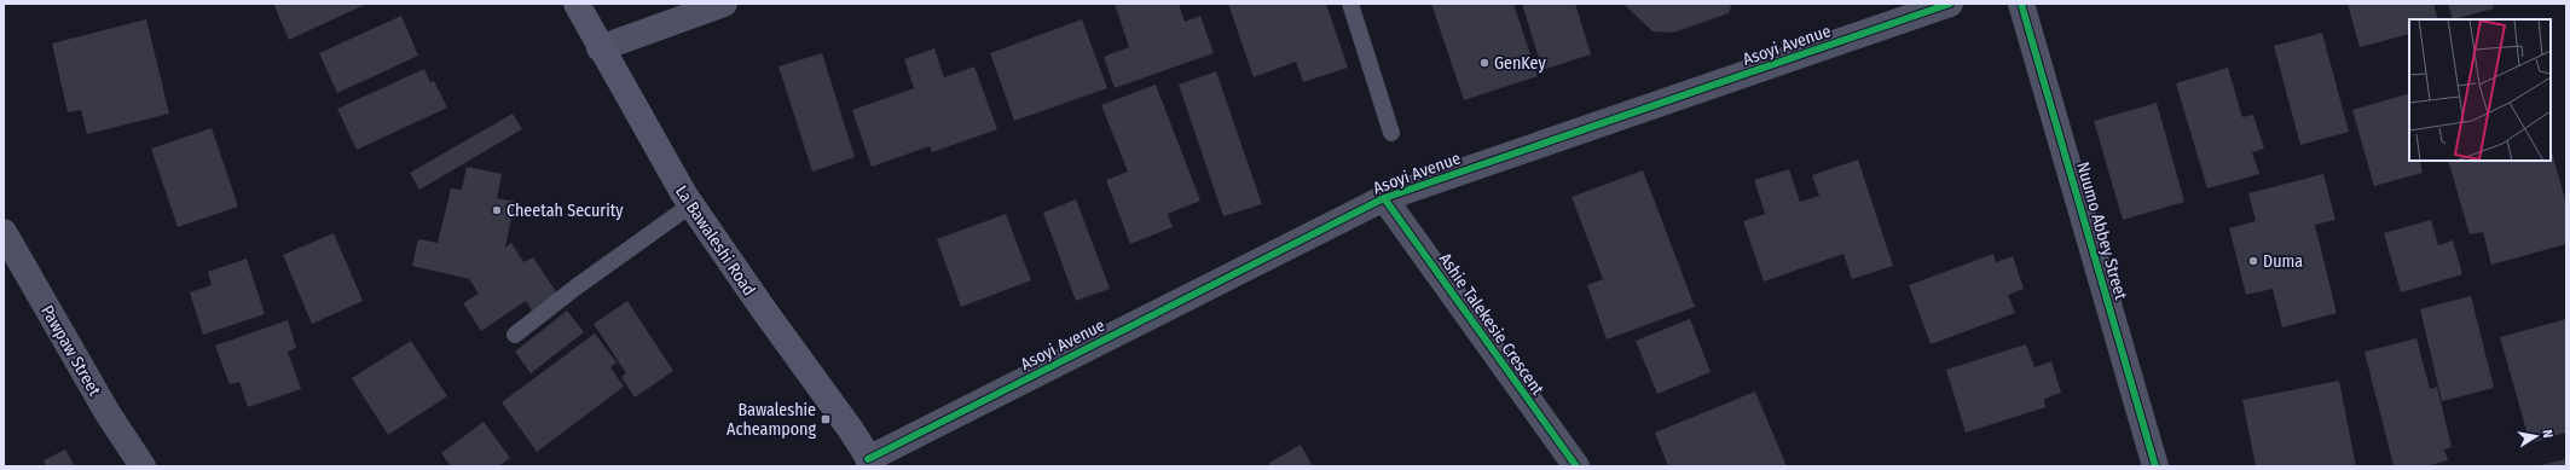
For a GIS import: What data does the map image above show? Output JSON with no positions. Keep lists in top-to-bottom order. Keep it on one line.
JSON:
{"streets":{"main road":["La Bawaleshi Road"],"street":["Asoyi Avenue","Nuumo Abbey Street","Ashie Talekesie Crescent","Pawpaw Street"]},"crossings":[["Asoyi Avenue","La Bawaleshi Road"],["Asoyi Avenue","Ashie Talekesie Crescent"]],"places":{"other":["GenKey","Cheetah Security","Duma"],"transit":["Bawaleshie Acheampong"]},"north":"right"}
